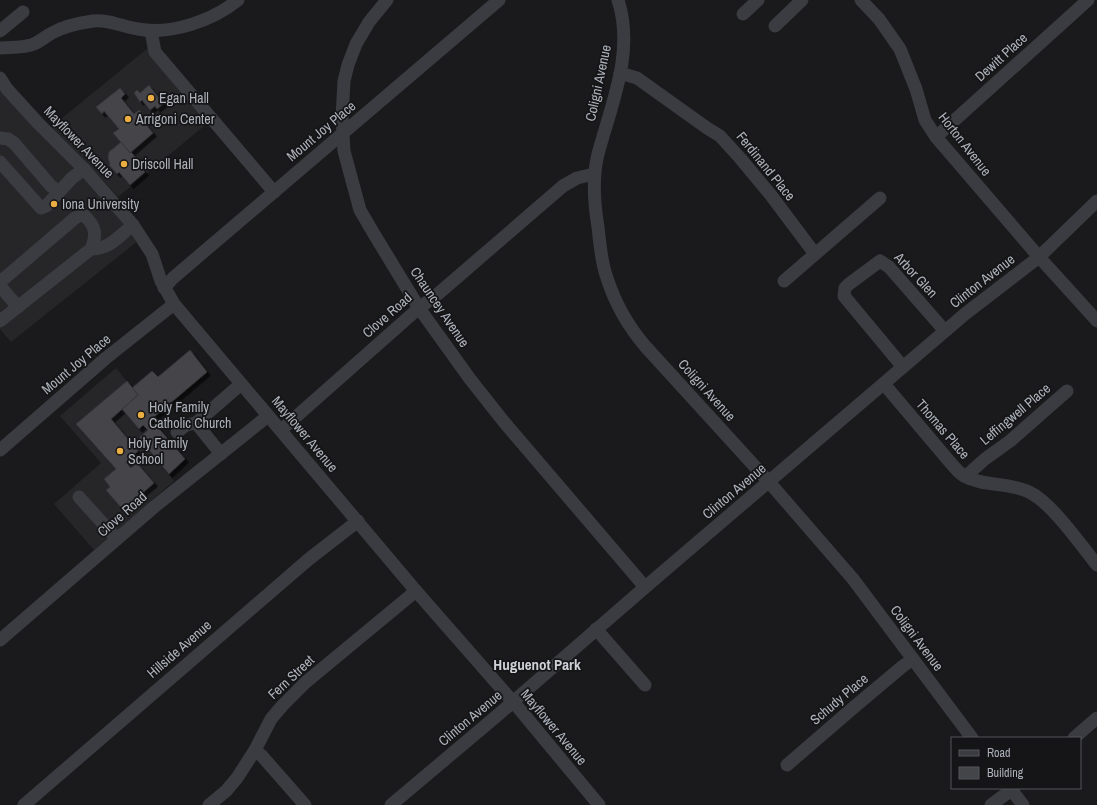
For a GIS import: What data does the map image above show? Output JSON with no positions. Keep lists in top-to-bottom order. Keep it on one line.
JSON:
{"streets":{"street":["Dewitt Place","Coligni Avenue","Mount Joy Place","Mayflower Avenue","Horton Avenue","Ferdinand Place","Arbor Glen","Clinton Avenue","Chauncey Avenue","Clove Road","Leffingwell Place","Thomas Place","Hillside Avenue","Fern Street","Schudy Place"]},"crossings":[["Dewitt Place","Horton Avenue"],["Coligni Avenue","Ferdinand Place"],["Coligni Avenue","Clinton Avenue"],["Coligni Avenue","Clove Road"],["Coligni Avenue","Schudy Place"],["Mount Joy Place","Mayflower Avenue"],["Mount Joy Place","Chauncey Avenue"],["Mayflower Avenue","Clinton Avenue"],["Mayflower Avenue","Clove Road"],["Mayflower Avenue","Hillside Avenue"],["Mayflower Avenue","Fern Street"],["Horton Avenue","Clinton Avenue"],["Arbor Glen","Clinton Avenue"],["Clinton Avenue","Chauncey Avenue"],["Clinton Avenue","Thomas Place"],["Chauncey Avenue","Clove Road"],["Leffingwell Place","Thomas Place"]],"districts":["Huguenot Park"],"places":["Egan Hall","Arrigoni Center","Driscoll Hall","Iona University","Holy Family Catholic Church","Holy Family School"],"legend":["Road","Building"]}
